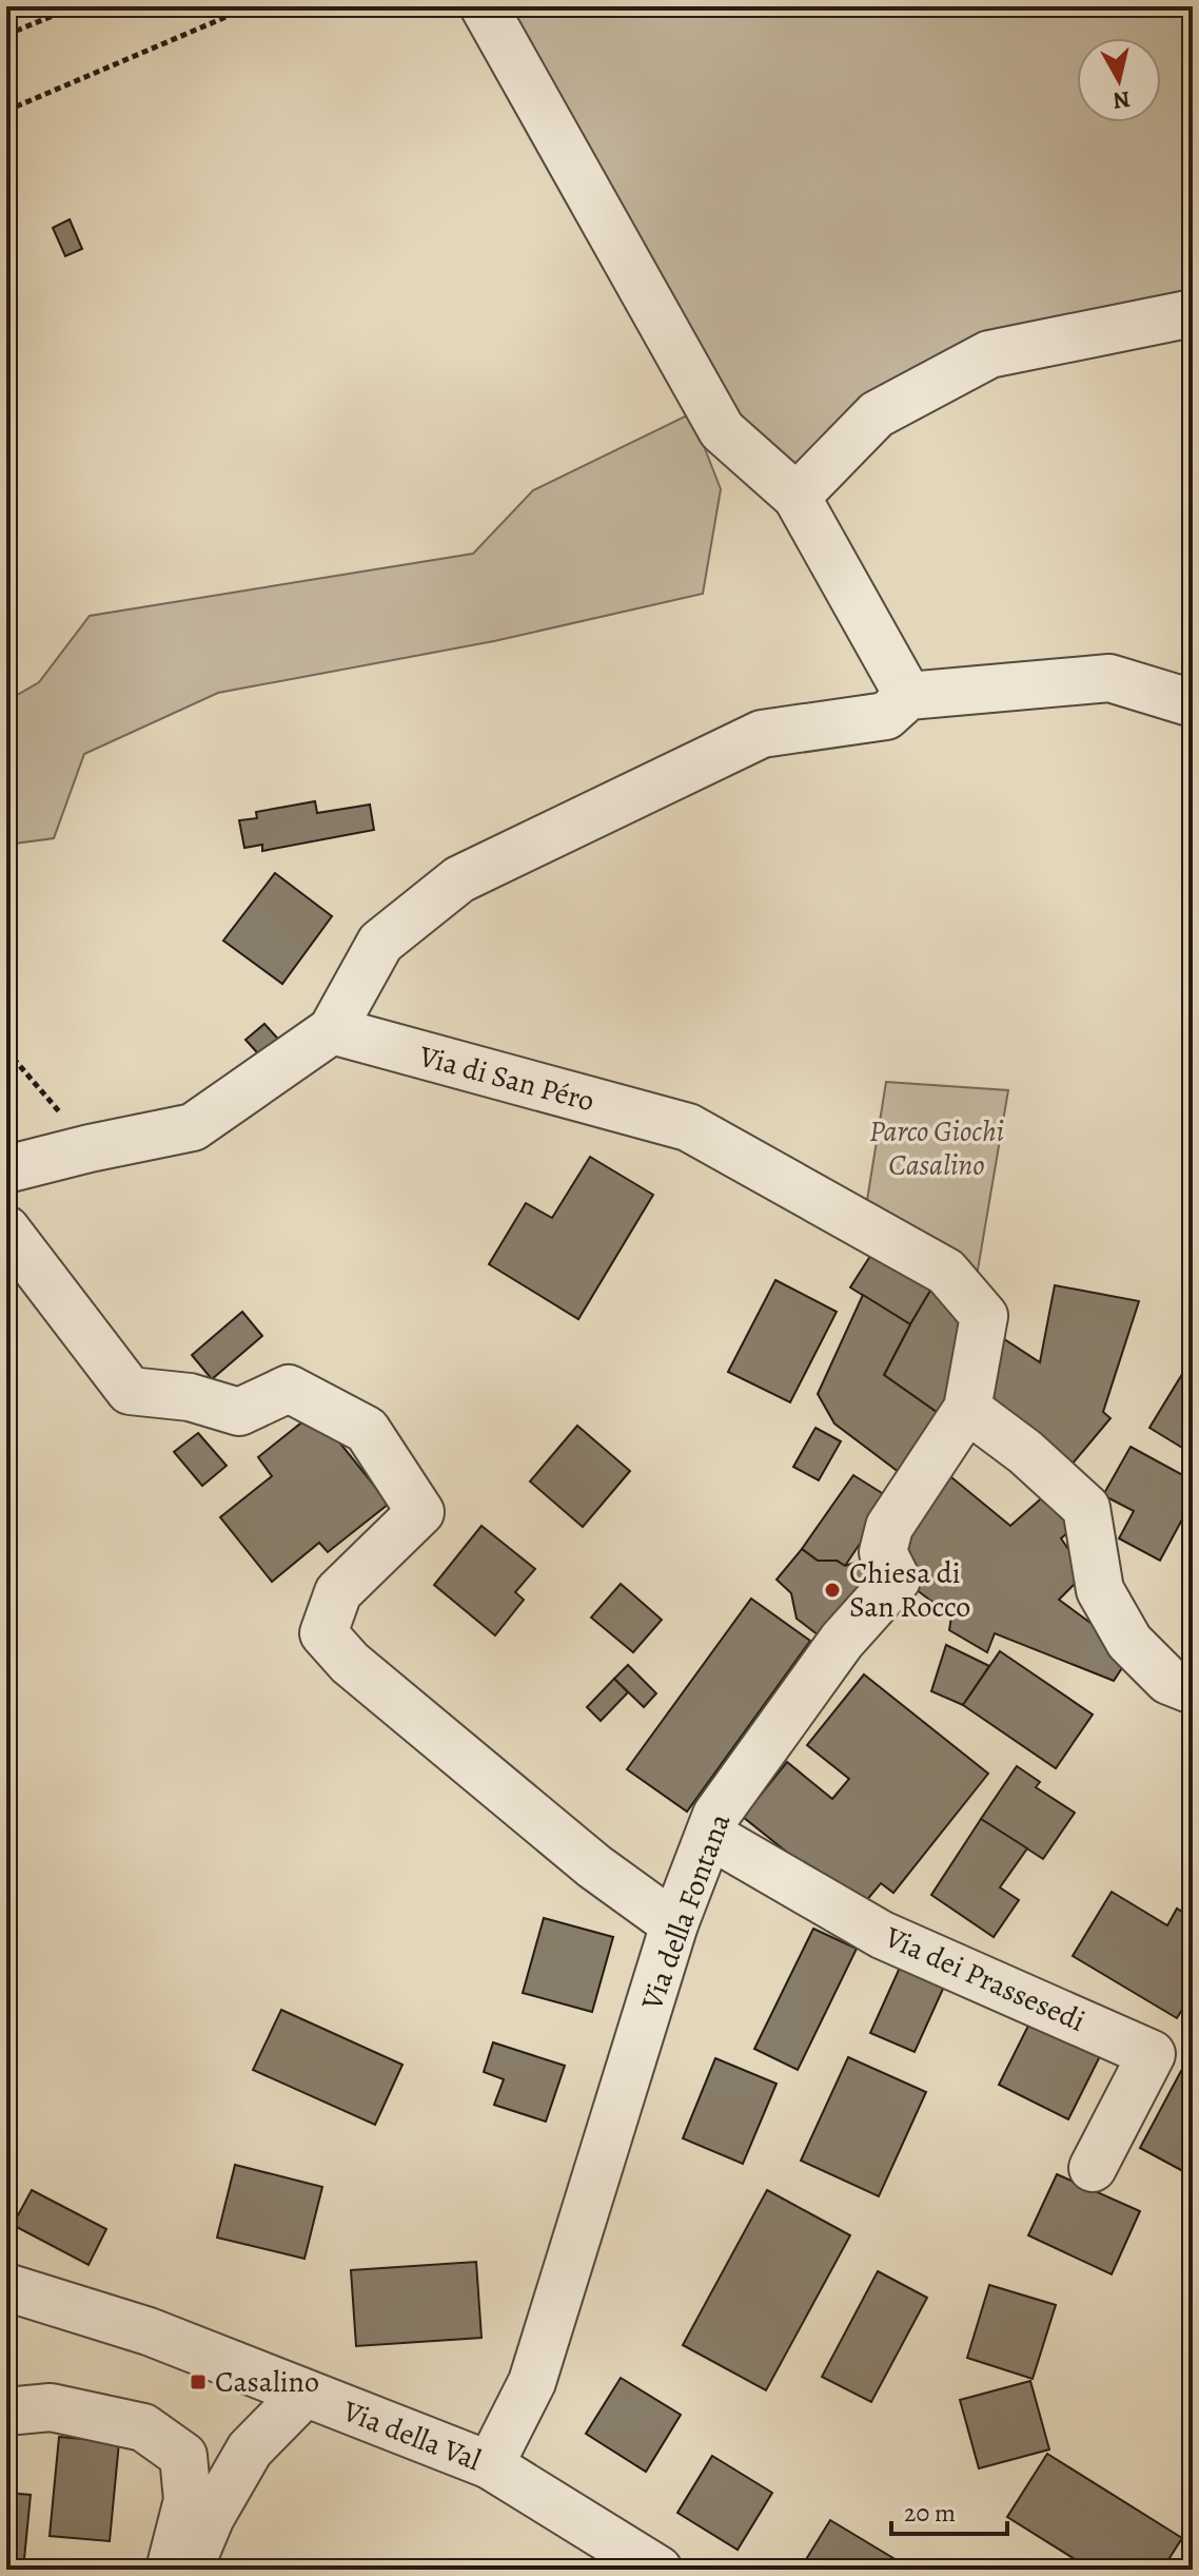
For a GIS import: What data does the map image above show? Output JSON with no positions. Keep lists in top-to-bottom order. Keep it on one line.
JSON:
{"streets":{"street":["Via di San Péro","Via della Fontana","Via dei Prassesedi","Via della Val"]},"crossings":[["Via di San Péro","Via della Fontana"],["Via della Fontana","Via dei Prassesedi"],["Via della Fontana","Via della Val"]],"parks":["Parco Giochi Casalino"],"places":{"other":["Chiesa di San Rocco"],"transit":["Casalino"]},"scale_bar":"20 m","north":"bottom"}
